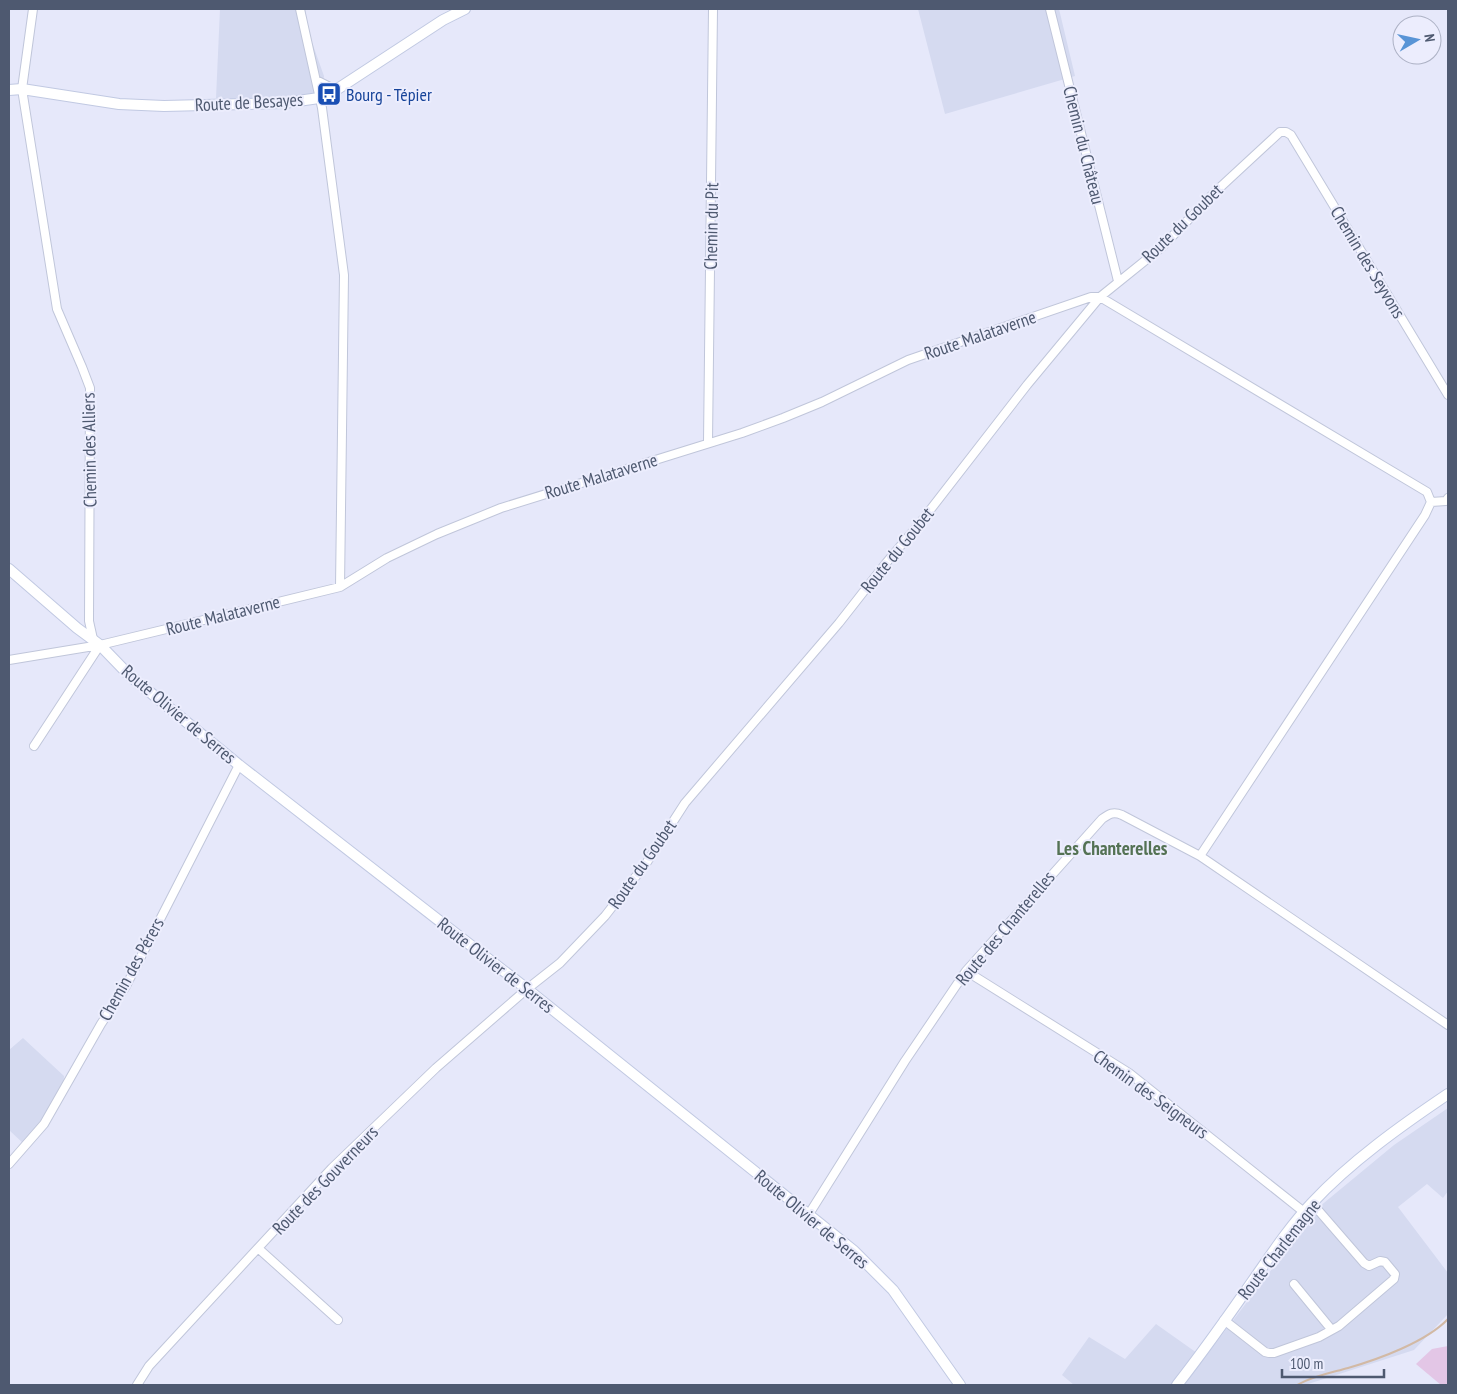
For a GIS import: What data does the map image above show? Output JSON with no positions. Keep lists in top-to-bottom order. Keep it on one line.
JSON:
{"streets":{"street":["Route de Besayes","Chemin du Château","Route du Goubet","Chemin du Pit","Chemin des Seyvons","Route Malataverne","Chemin des Alliers","Route Olivier de Serres","Route des Chanterelles","Chemin des Pérers","Chemin des Seigneurs","Route des Gouverneurs","Route Charlemagne"]},"crossings":[["Route de Besayes","Chemin des Alliers"],["Chemin du Château","Route du Goubet"],["Route du Goubet","Chemin des Seyvons"],["Route du Goubet","Route Malataverne"],["Route du Goubet","Route Olivier de Serres"],["Route du Goubet","Route des Gouverneurs"],["Chemin du Pit","Route Malataverne"],["Route Malataverne","Chemin des Alliers"],["Route Malataverne","Route Olivier de Serres"],["Chemin des Alliers","Route Olivier de Serres"],["Route Olivier de Serres","Route des Chanterelles"],["Route Olivier de Serres","Chemin des Pérers"],["Route Olivier de Serres","Route des Gouverneurs"],["Route des Chanterelles","Chemin des Seigneurs"],["Chemin des Seigneurs","Route Charlemagne"]],"districts":["Les Chanterelles"],"places":{"bus stop":["Bourg - Tépier"]},"scale_bar":"100 m","north":"right"}
